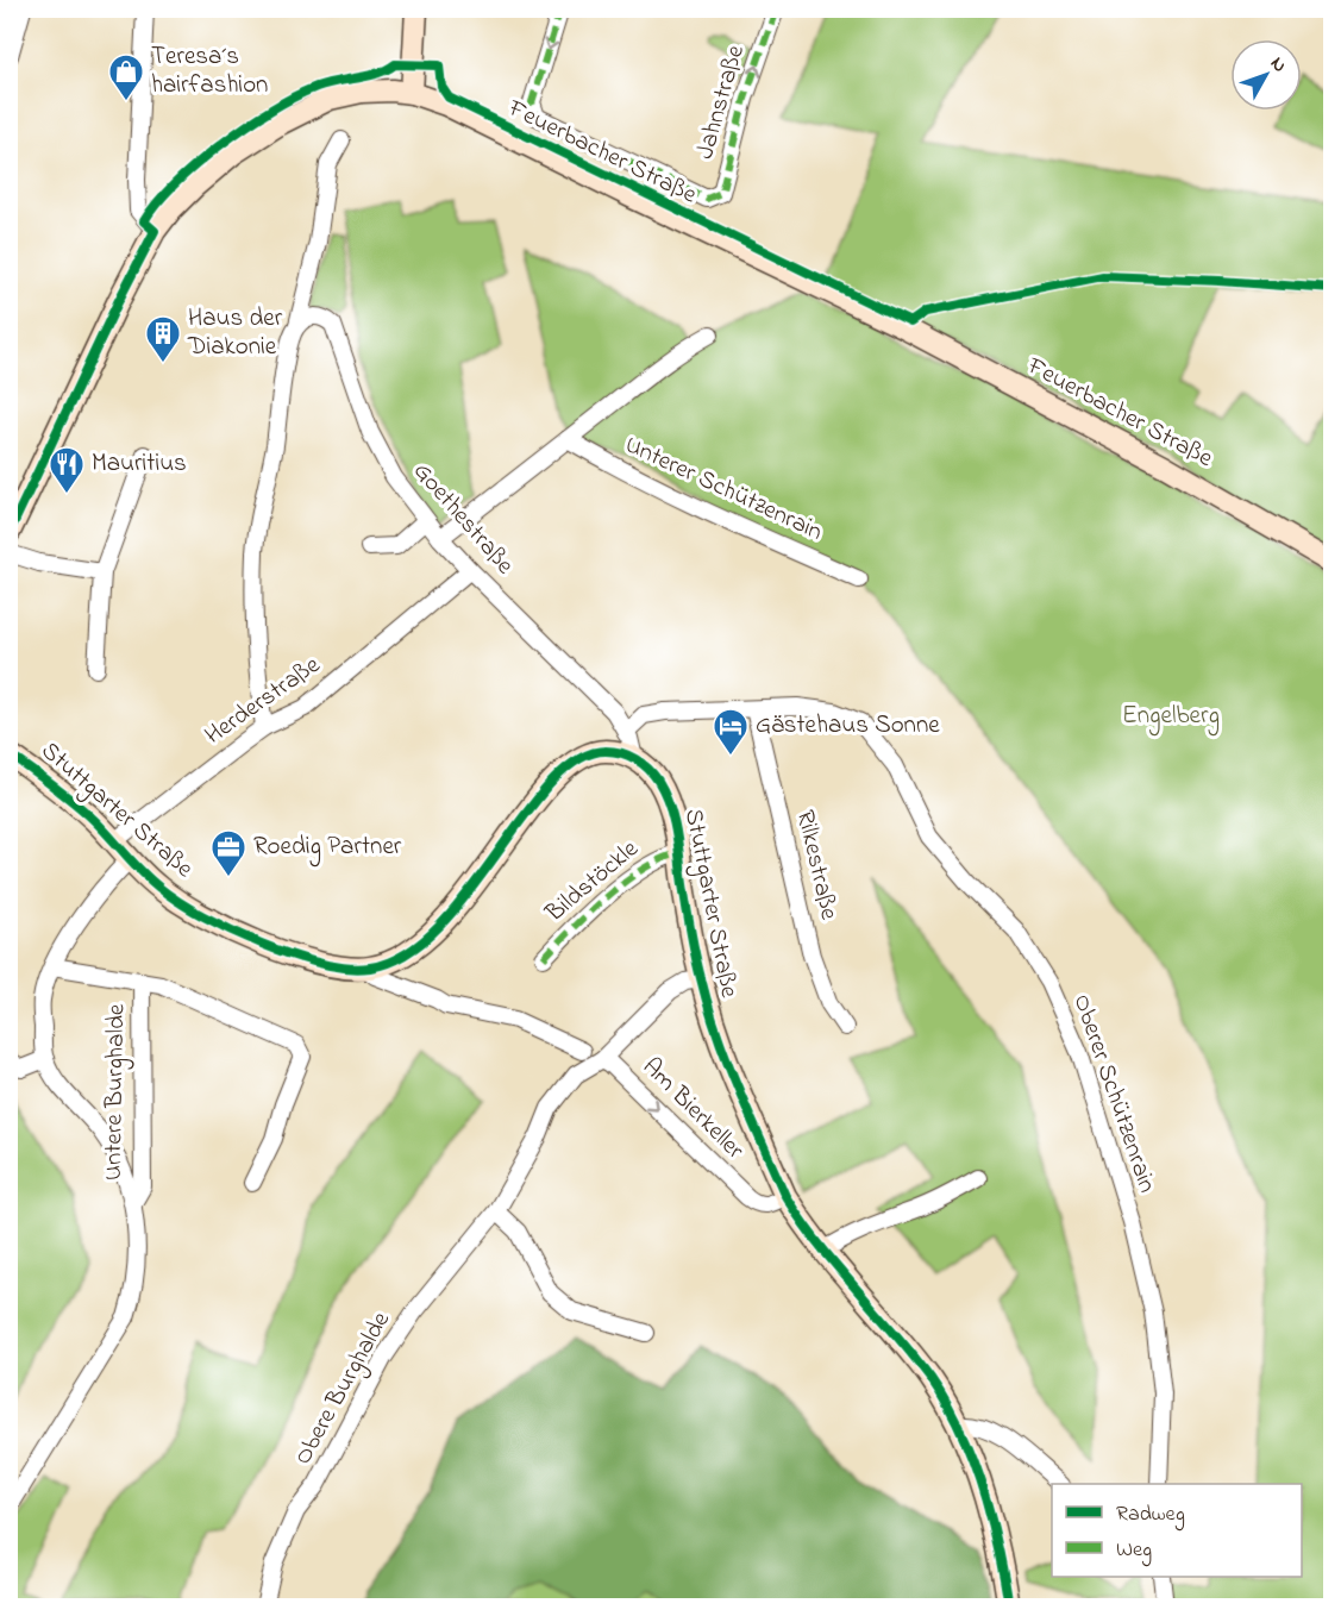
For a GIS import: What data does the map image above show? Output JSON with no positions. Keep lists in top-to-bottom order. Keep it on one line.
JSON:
{"streets":{"main road":["Feuerbacher Straße","Stuttgarter Straße"],"street":["Jahnstraße","Unterer Schützenrain","Goethestraße","Herderstraße","Rilkestraße","Bildstöckle","Untere Burghalde","Oberer Schützenrain","Am Bierkeller","Obere Burghalde"]},"crossings":[["Unterer Schützenrain","Goethestraße"],["Goethestraße","Herderstraße"],["Goethestraße","Stuttgarter Straße"],["Goethestraße","Oberer Schützenrain"],["Herderstraße","Stuttgarter Straße"],["Stuttgarter Straße","Bildstöckle"],["Stuttgarter Straße","Untere Burghalde"],["Stuttgarter Straße","Am Bierkeller"],["Stuttgarter Straße","Obere Burghalde"],["Rilkestraße","Oberer Schützenrain"],["Am Bierkeller","Obere Burghalde"]],"one_way":["Am Bierkeller"],"parks":["Engelberg"],"places":{"shop":["Teresa´s hairfashion"],"building":["Haus der Diakonie"],"restaurant":["Mauritius"],"hotel":["Gästehaus Sonne"],"office":["Roedig Partner"]},"legend":["Radweg","Weg"],"north":"top right"}
